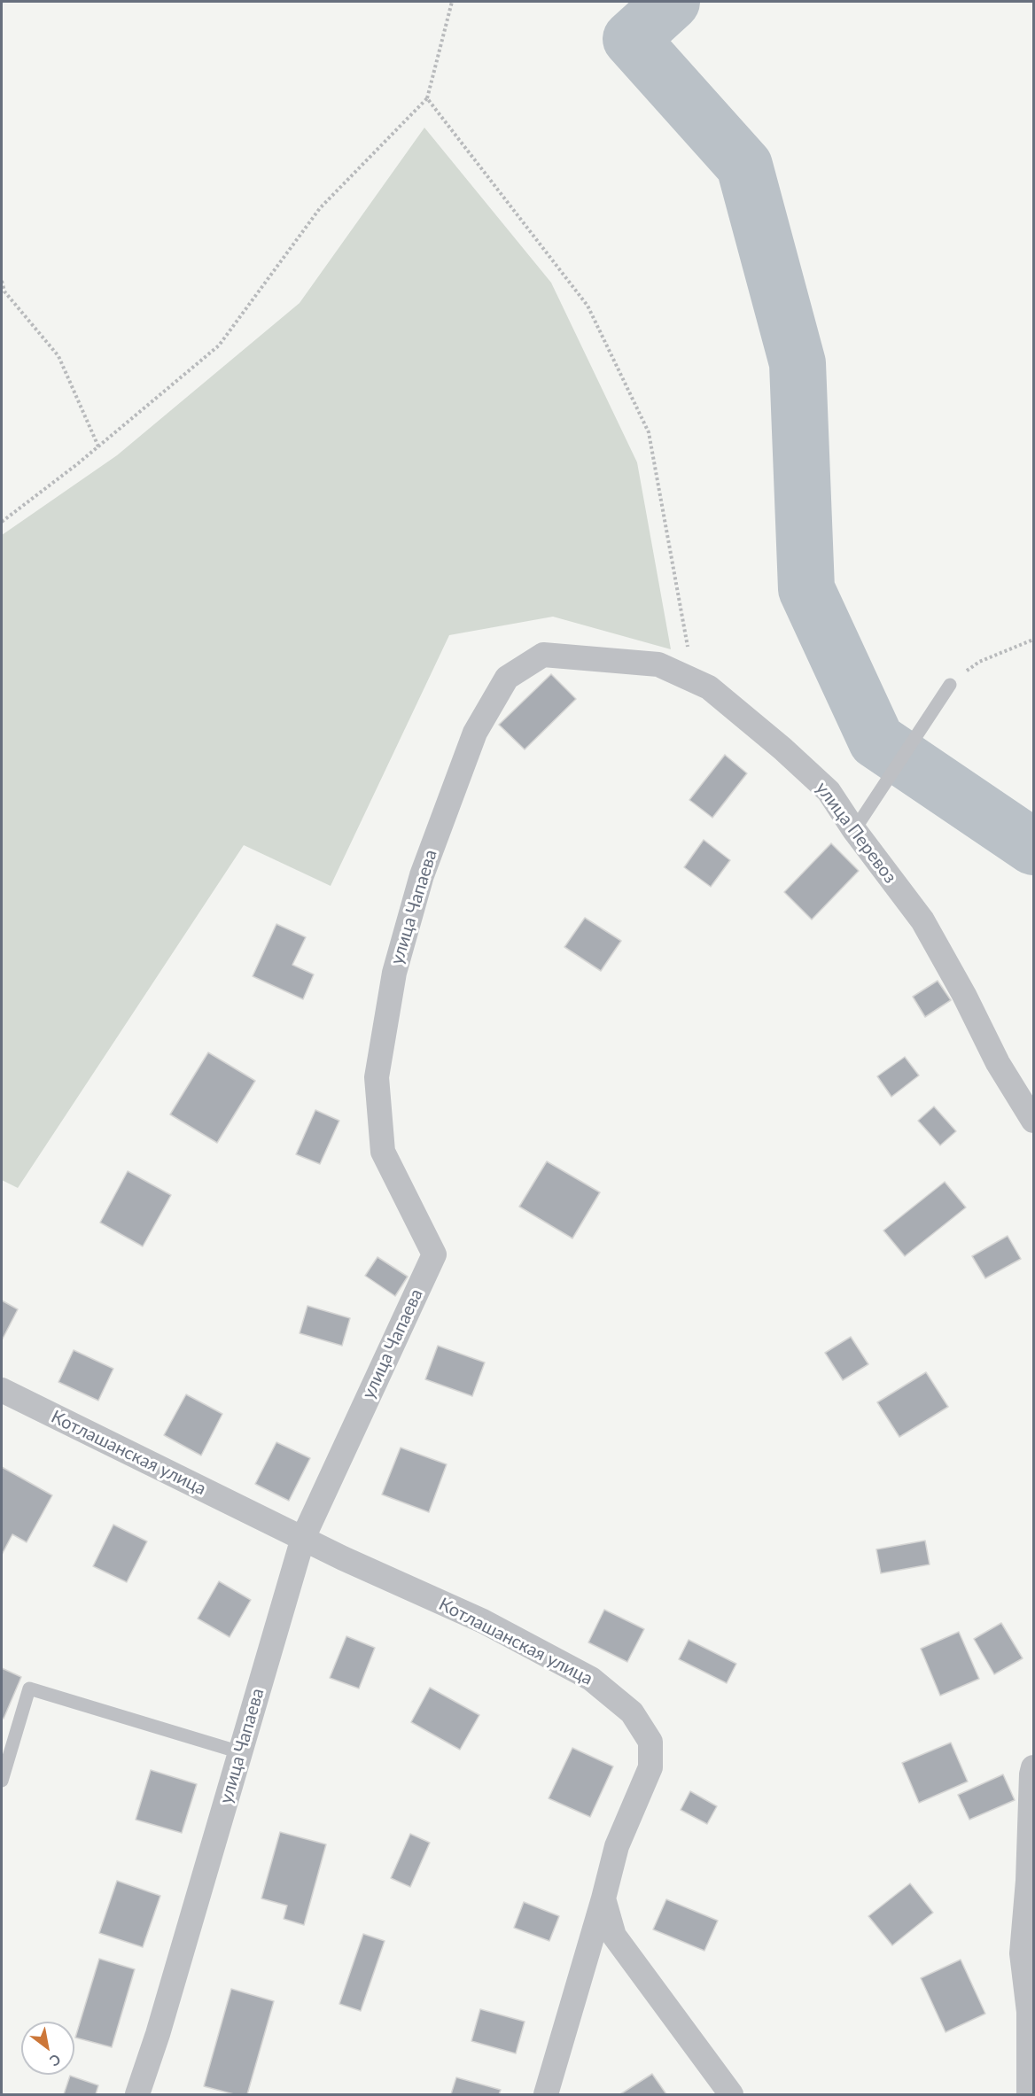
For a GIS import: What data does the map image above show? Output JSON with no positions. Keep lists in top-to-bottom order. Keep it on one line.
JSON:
{"streets":{"street":["улица Перевоз","улица Чапаева","Котлашанская улица"]},"crossings":[["улица Перевоз","улица Чапаева"],["улица Чапаева","Котлашанская улица"]],"north":"bottom right"}
